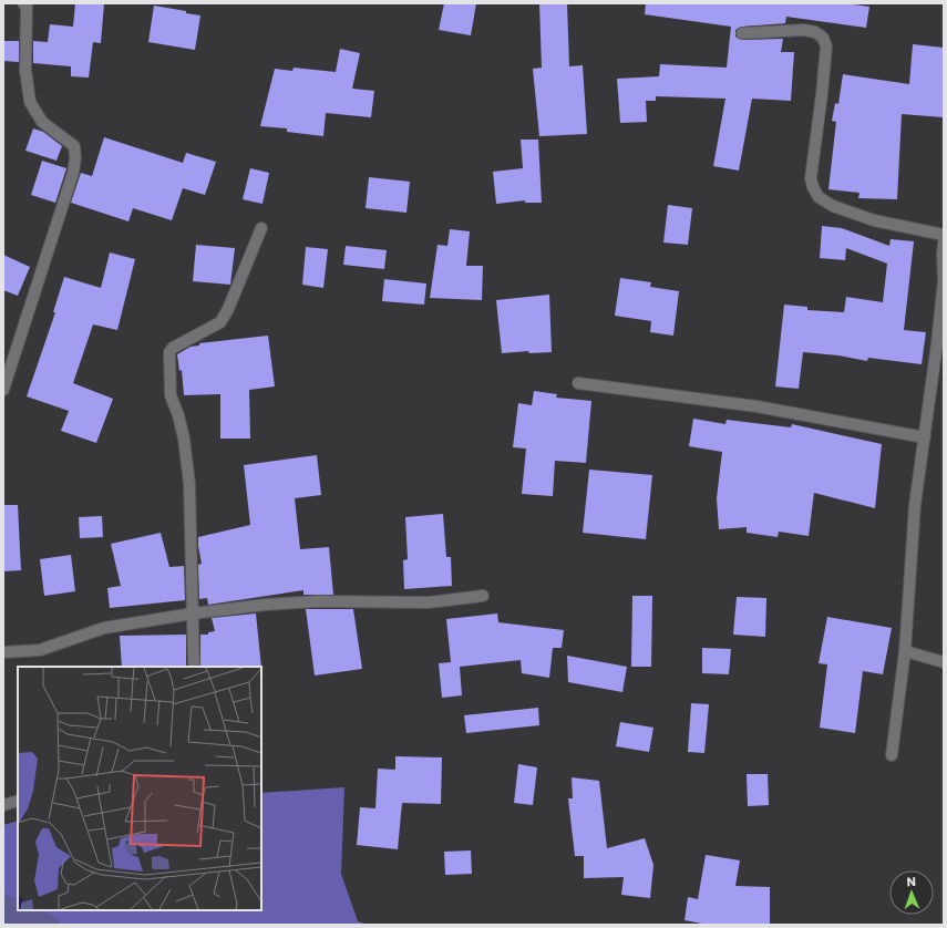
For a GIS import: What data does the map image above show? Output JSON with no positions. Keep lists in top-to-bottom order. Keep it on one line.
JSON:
{"north":"top"}
